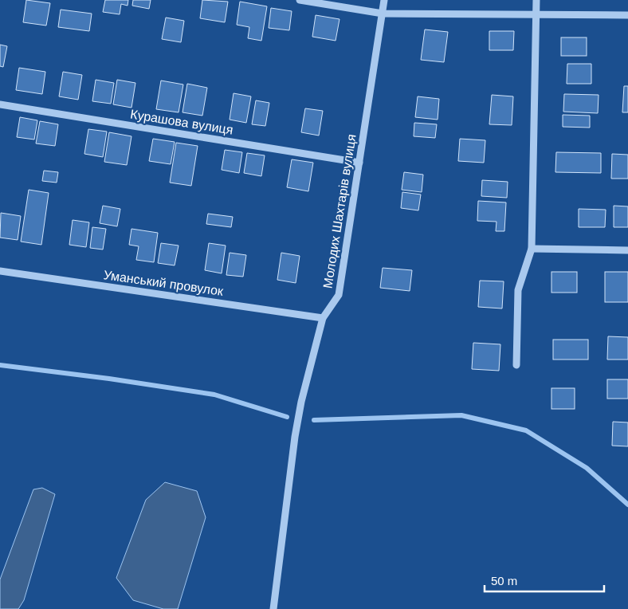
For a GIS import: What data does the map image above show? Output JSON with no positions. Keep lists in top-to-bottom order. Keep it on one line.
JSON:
{"streets":{"street":["Курашова вулиця","Молодих Шахтарів вулиця","Уманський провулок"]},"crossings":[["Курашова вулиця","Молодих Шахтарів вулиця"],["Молодих Шахтарів вулиця","Уманський провулок"]],"scale_bar":"50 m"}
